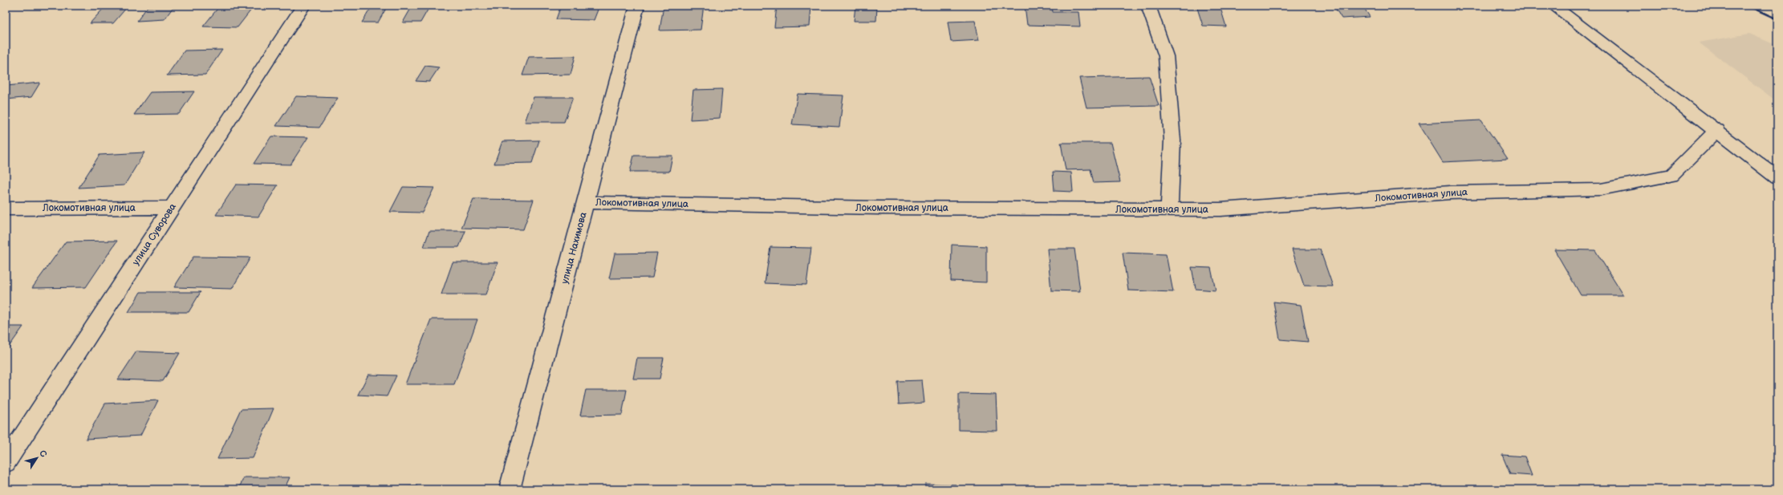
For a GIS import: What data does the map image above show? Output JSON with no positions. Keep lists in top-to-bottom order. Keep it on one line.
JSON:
{"streets":{"street":["Локомотивная улица","улица Суворова","улица Нахимова"]},"crossings":[["Локомотивная улица","улица Суворова"],["Локомотивная улица","улица Нахимова"]],"north":"top right"}
